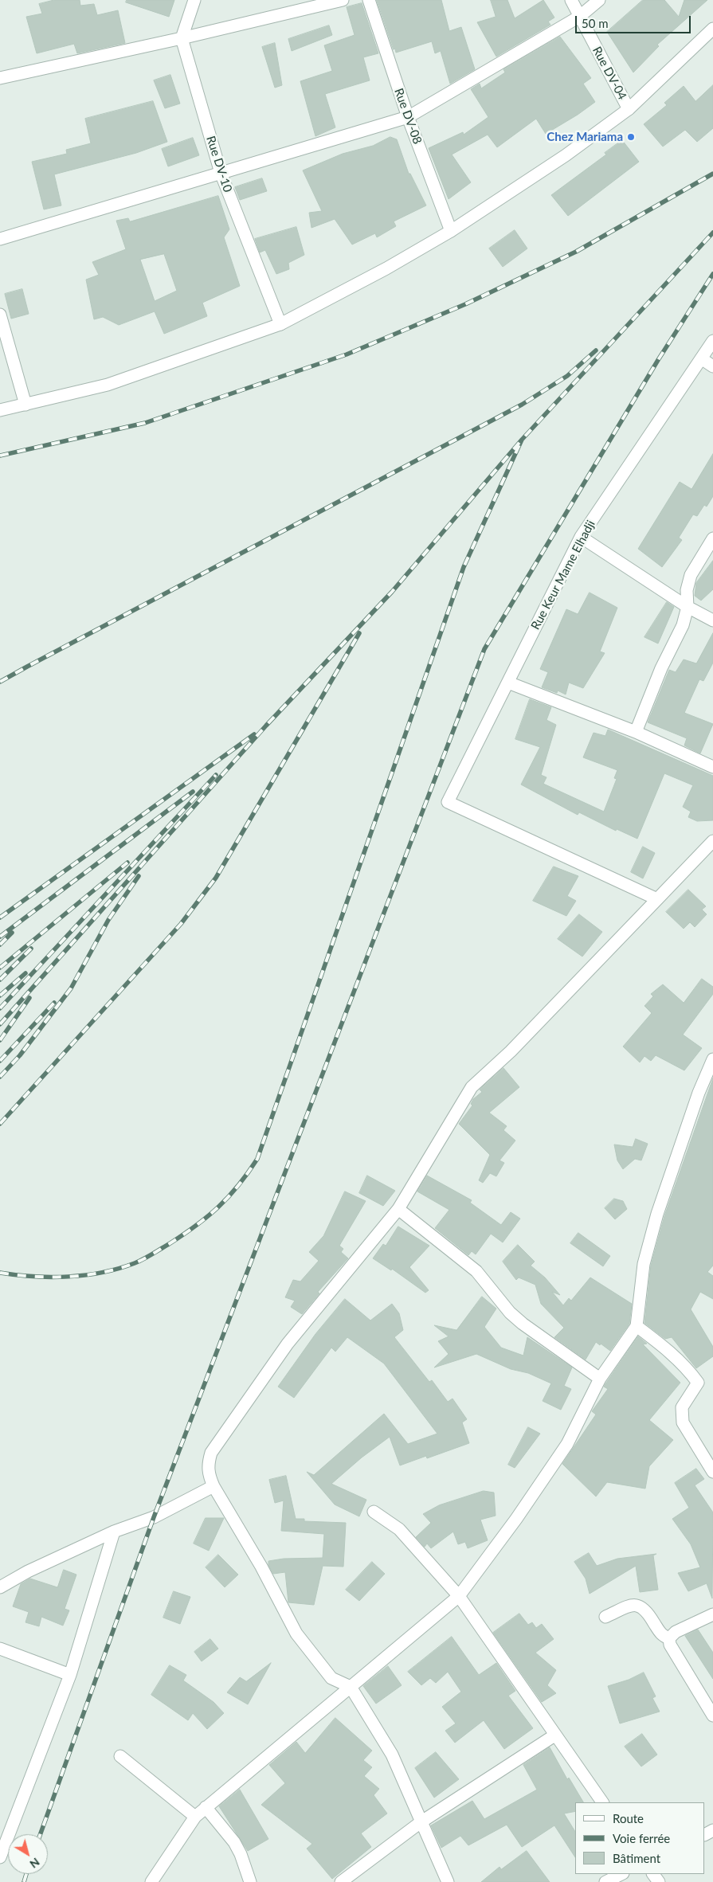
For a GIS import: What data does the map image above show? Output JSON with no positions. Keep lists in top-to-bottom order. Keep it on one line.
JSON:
{"streets":{"street":["Rue DV-04","Rue DV-08","Rue DV-10","Rue Keur Mame Elhadji"]},"places":["Chez Mariama"],"legend":["Route","Voie ferrée","Bâtiment"],"scale_bar":"50 m","north":"bottom right"}
